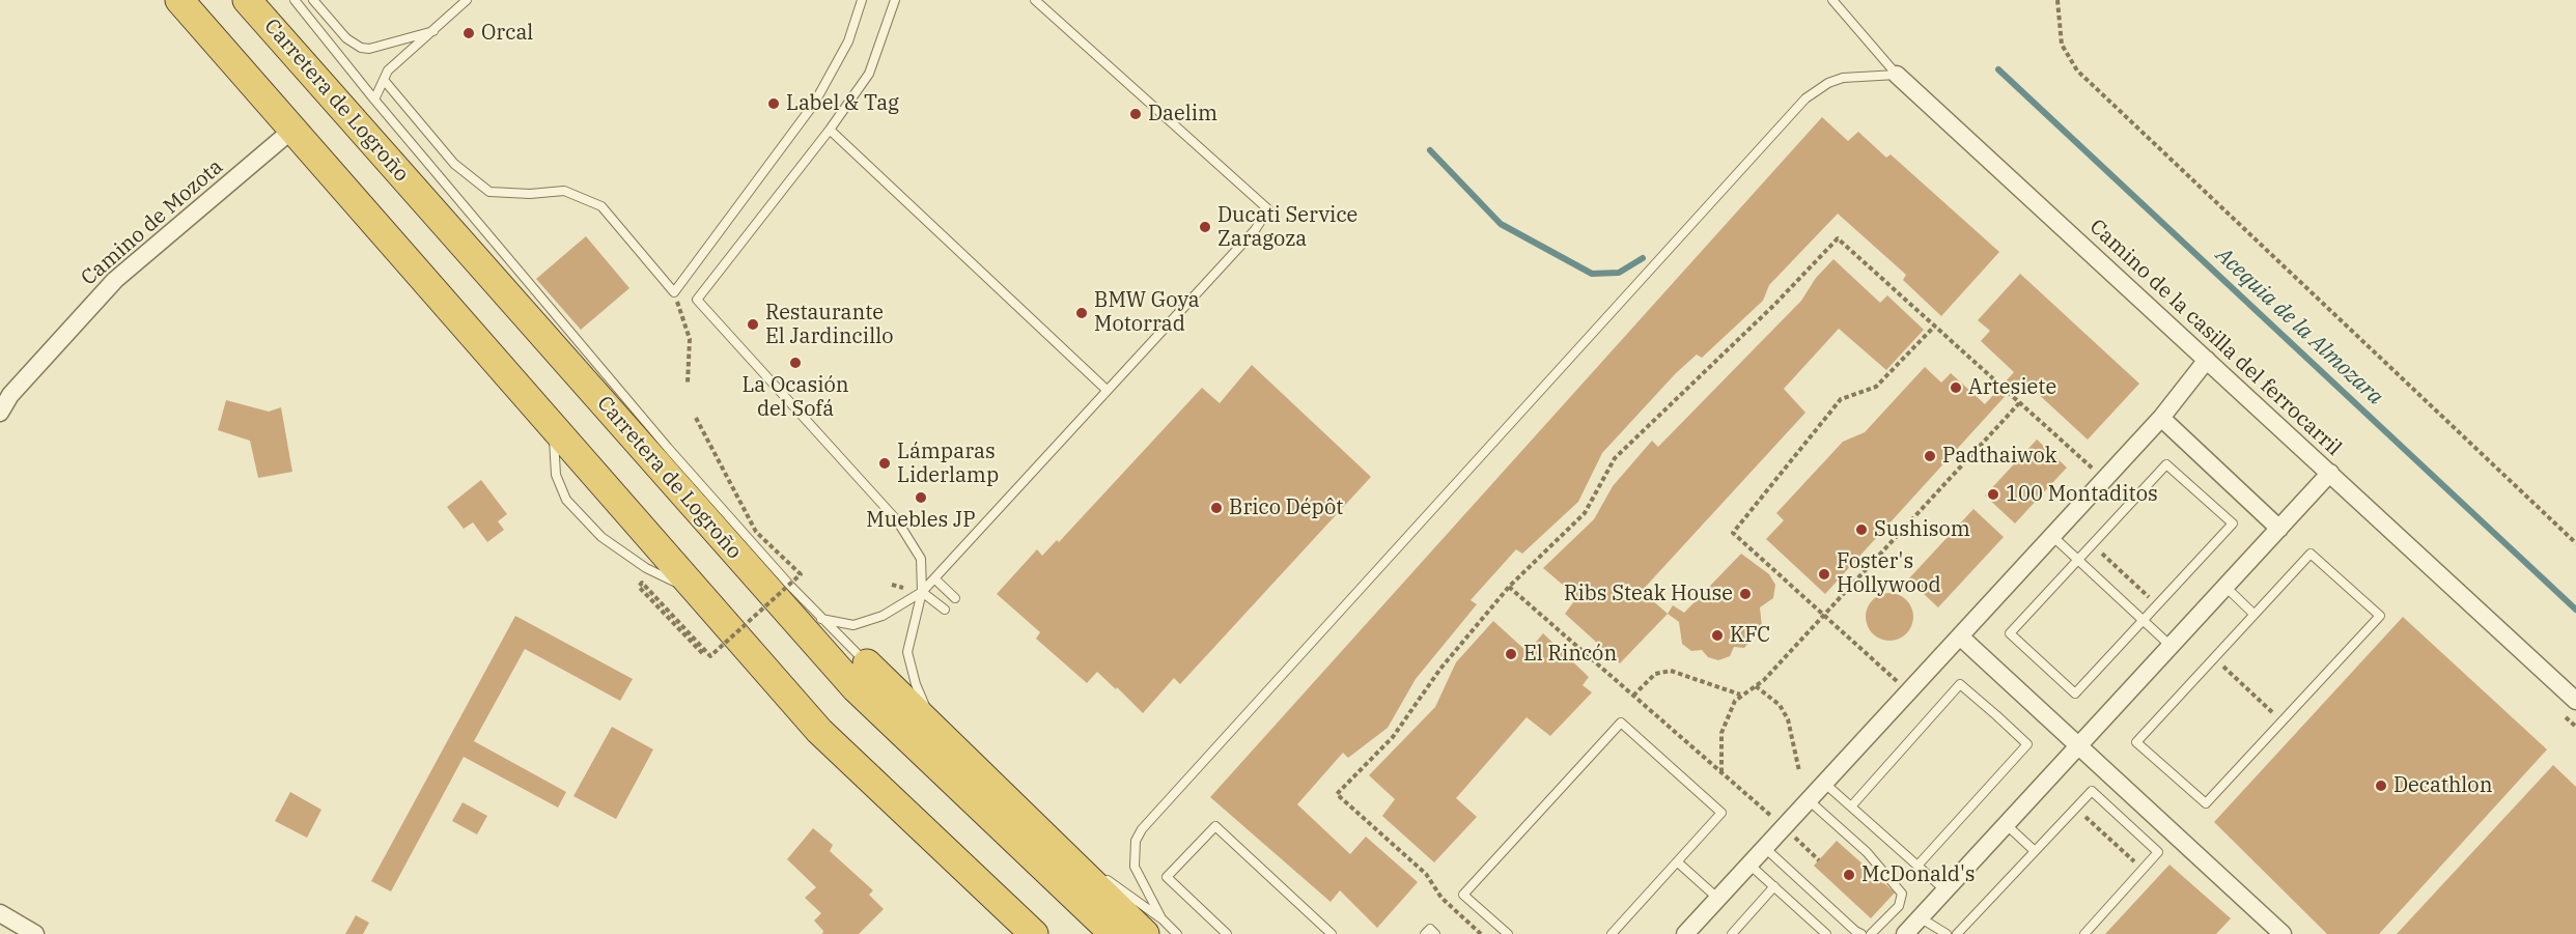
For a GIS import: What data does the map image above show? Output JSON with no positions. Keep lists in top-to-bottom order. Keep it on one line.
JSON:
{"streets":{"highway":["Carretera de Logroño"],"street":["Camino de Mozota","Camino de la casilla del ferrocarril"]},"water":["Acequia de la Almozara"],"places":["Orcal","Label & Tag","Daelim","Ducati Service Zaragoza","BMW Goya Motorrad","Restaurante El Jardincillo","La Ocasión del Sofá","Artesiete","Padthaiwok","Lámparas Liderlamp","100 Montaditos","Muebles JP","Brico Dépôt","Sushisom","Foster's Hollywood","Ribs Steak House","KFC","El Rincón","Decathlon","McDonald's"]}
